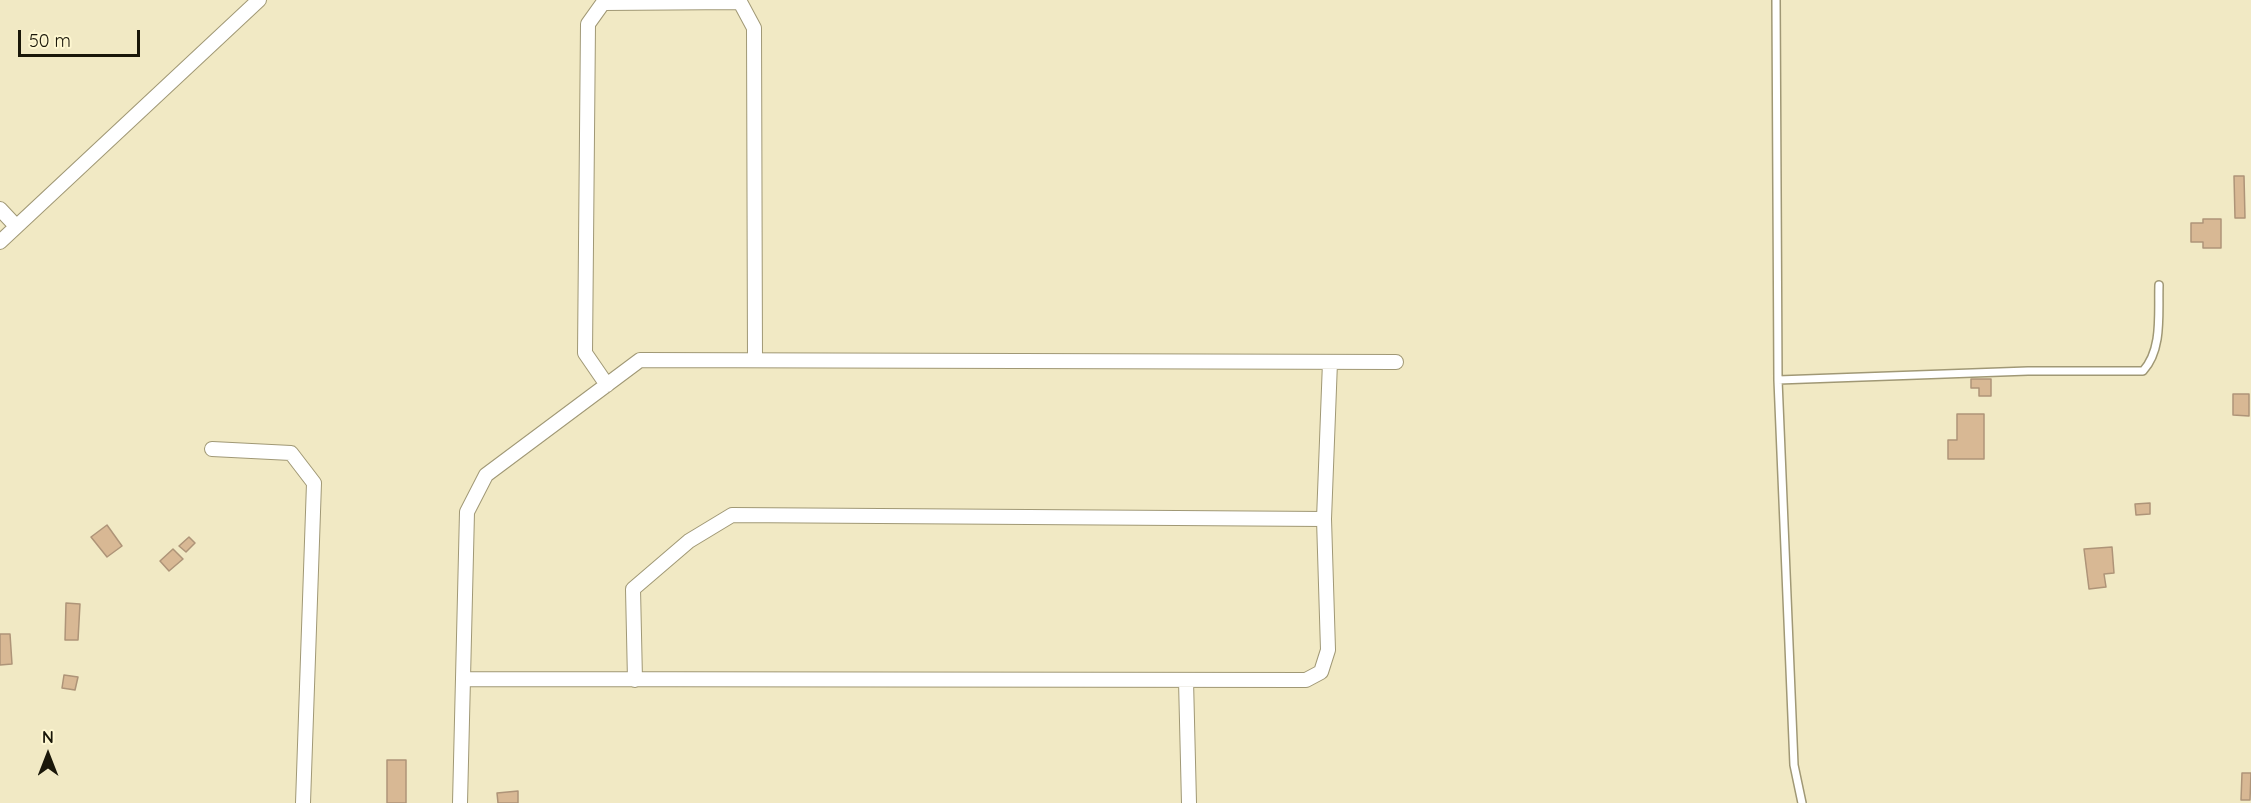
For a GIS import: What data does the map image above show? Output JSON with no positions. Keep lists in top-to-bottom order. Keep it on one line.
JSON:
{"scale_bar":"50 m","north":"top"}
